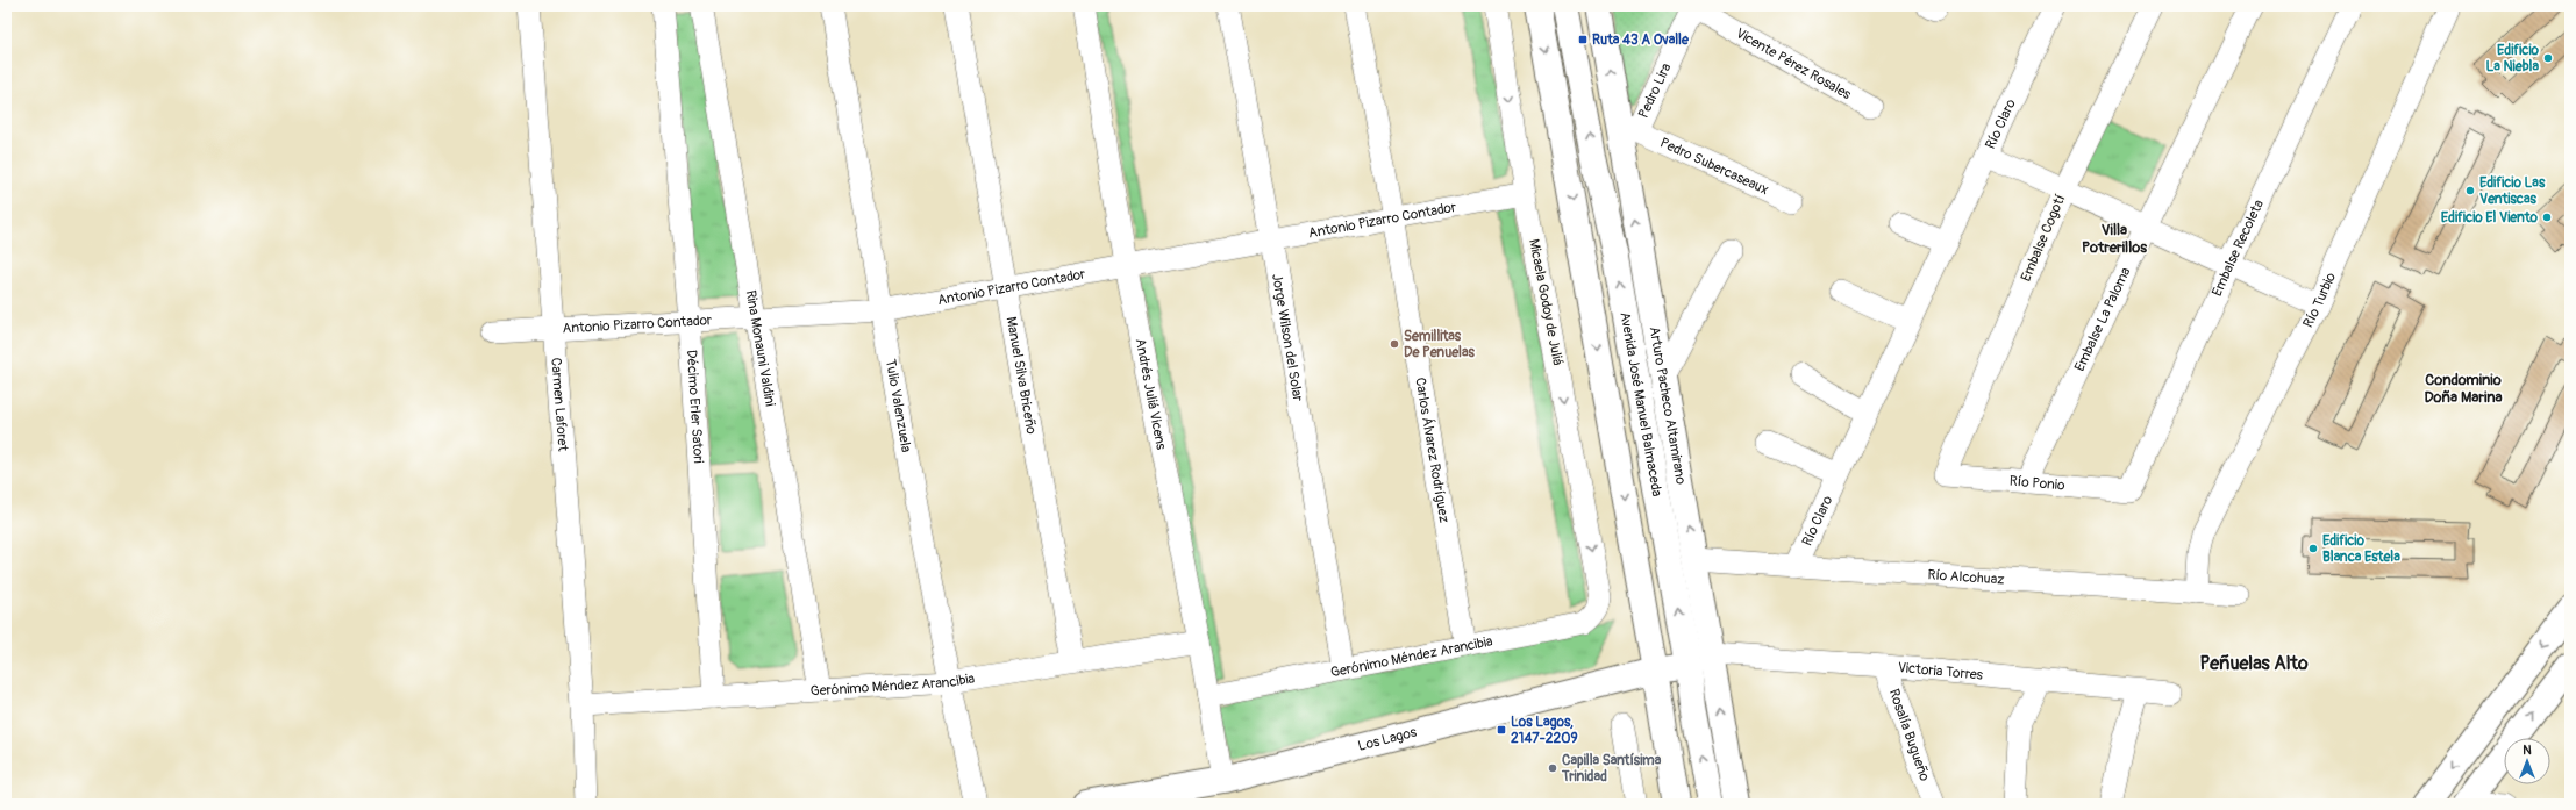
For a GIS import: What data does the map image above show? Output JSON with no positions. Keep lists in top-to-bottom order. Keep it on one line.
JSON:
{"streets":{"main road":["Avenida José Manuel Balmaceda","Arturo Pacheco Altamirano","Los Lagos"],"street":["Vicente Pérez Rosales","Pedro Lira","Río Claro","Pedro Subercaseaux","Antonio Pizarro Contador","Embalse Cogotí","Embalse Recoleta","Río Turbio","Micaela Godoy de Juliá","Embalse La Paloma","Jorge Wilson del Solar","Rina Monauni Valdini","Manuel Silva Briceño","Andrés Juliá Vicens","Carmen Laforet","Tulio Valenzuela","Décimo Erler Satori","Carlos Álvarez Rodríguez","Río Ponio","Río Alcohuaz","Gerónimo Méndez Arancibia","Victoria Torres","Rosalía Bugueño"]},"crossings":[["Vicente Pérez Rosales","Pedro Lira"],["Pedro Lira","Pedro Subercaseaux"],["Pedro Lira","Arturo Pacheco Altamirano"],["Río Claro","Río Alcohuaz"],["Pedro Subercaseaux","Arturo Pacheco Altamirano"],["Antonio Pizarro Contador","Micaela Godoy de Juliá"],["Antonio Pizarro Contador","Jorge Wilson del Solar"],["Antonio Pizarro Contador","Rina Monauni Valdini"],["Antonio Pizarro Contador","Manuel Silva Briceño"],["Antonio Pizarro Contador","Andrés Juliá Vicens"],["Antonio Pizarro Contador","Carmen Laforet"],["Antonio Pizarro Contador","Tulio Valenzuela"],["Antonio Pizarro Contador","Décimo Erler Satori"],["Antonio Pizarro Contador","Carlos Álvarez Rodríguez"],["Embalse Cogotí","Río Ponio"],["Embalse Recoleta","Río Ponio"],["Río Turbio","Río Alcohuaz"],["Micaela Godoy de Juliá","Gerónimo Méndez Arancibia"],["Embalse La Paloma","Río Ponio"],["Jorge Wilson del Solar","Gerónimo Méndez Arancibia"],["Rina Monauni Valdini","Gerónimo Méndez Arancibia"],["Manuel Silva Briceño","Gerónimo Méndez Arancibia"],["Andrés Juliá Vicens","Gerónimo Méndez Arancibia"],["Andrés Juliá Vicens","Los Lagos"],["Carmen Laforet","Gerónimo Méndez Arancibia"],["Avenida José Manuel Balmaceda","Los Lagos"],["Tulio Valenzuela","Gerónimo Méndez Arancibia"],["Arturo Pacheco Altamirano","Río Alcohuaz"],["Arturo Pacheco Altamirano","Victoria Torres"],["Décimo Erler Satori","Gerónimo Méndez Arancibia"],["Carlos Álvarez Rodríguez","Gerónimo Méndez Arancibia"],["Victoria Torres","Rosalía Bugueño"]],"one_way":["Micaela Godoy de Juliá"],"districts":["Villa Potrerillos","Condominio Doña Marina","Peñuelas Alto"],"places":{"transit":["Ruta 43 A Ovalle","Los Lagos, 2147-2209"],"other":["Edificio La Niebla","Edificio Las Ventiscas","Edificio El Viento","Semillitas De Penuelas","Edificio Blanca Estela","Capilla Santísima Trinidad"]},"north":"top"}
